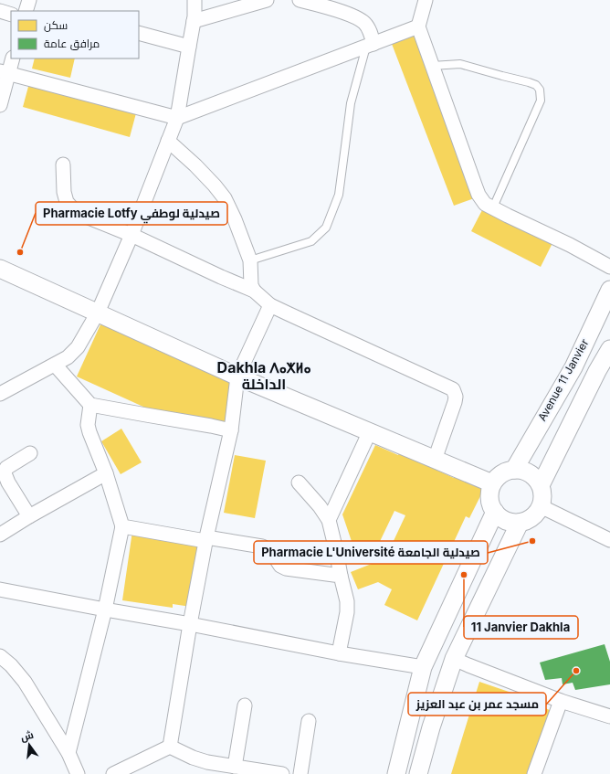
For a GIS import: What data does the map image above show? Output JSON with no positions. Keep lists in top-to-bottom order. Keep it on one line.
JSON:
{"streets":{"street":["Avenue 11 Janvier"]},"districts":["Dakhla ⴷⴰⵅⵍⴰ الداخلة"],"places":["Pharmacie Lotfy صيدلية لوطفي","Pharmacie L'Université صيدلية الجامعة","11 Janvier Dakhla","مسجد عمر بن عبد العزيز"],"legend":["سكن","مرافق عامة"],"north":"top"}
